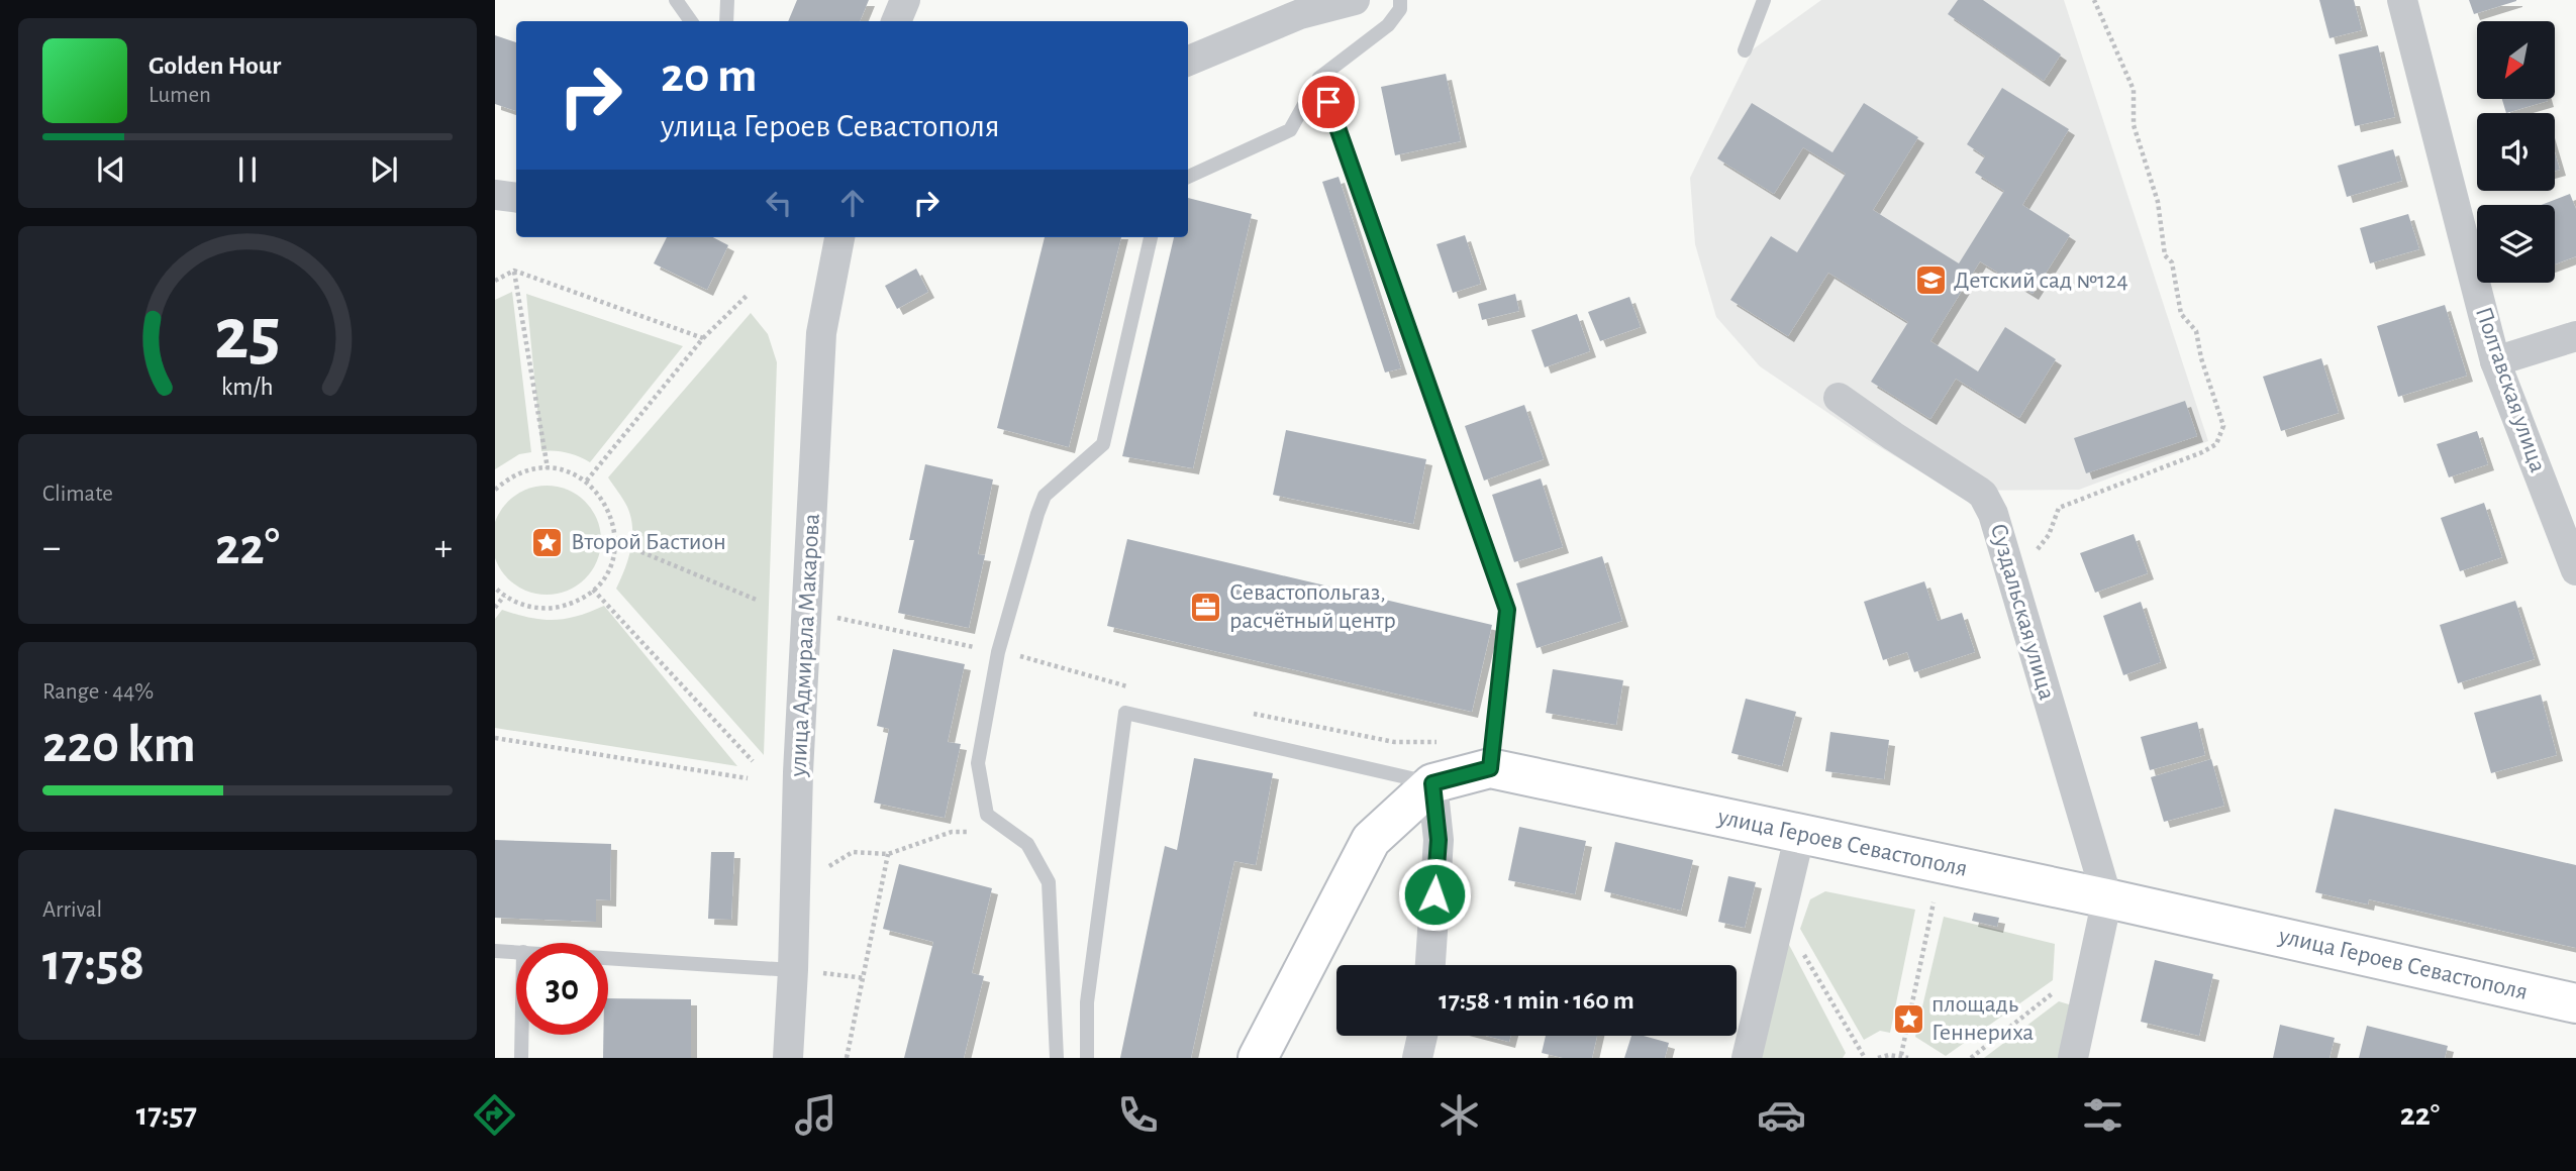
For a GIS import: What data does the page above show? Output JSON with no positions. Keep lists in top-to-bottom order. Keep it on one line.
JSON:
{"streets":{"main road":["улица Героев Севастополя"],"street":["Полтавская улица","Суздальская улица","улица Адмирала Макарова"]},"crossings":[["Суздальская улица","улица Героев Севастополя"]],"places":{"school or university":["Детский сад №124"],"place":["Второй Бастион","площадь Геннериха"],"office":["Севастопольгаз, расчётный центр"]},"north":"bottom left","page":{"turn":["20 m","улица Героев Севастополя"],"song":["Golden Hour","Lumen"],"tile":["Climate",["Range · 44%","220 km"],["Arrival","17:58"]],"heat":["−","22°","+"],"limit":"30","trip":"17:58 · 1 min · 160 m","tabs":["17:57","22°"],"gauge":["25","km/h"]}}
